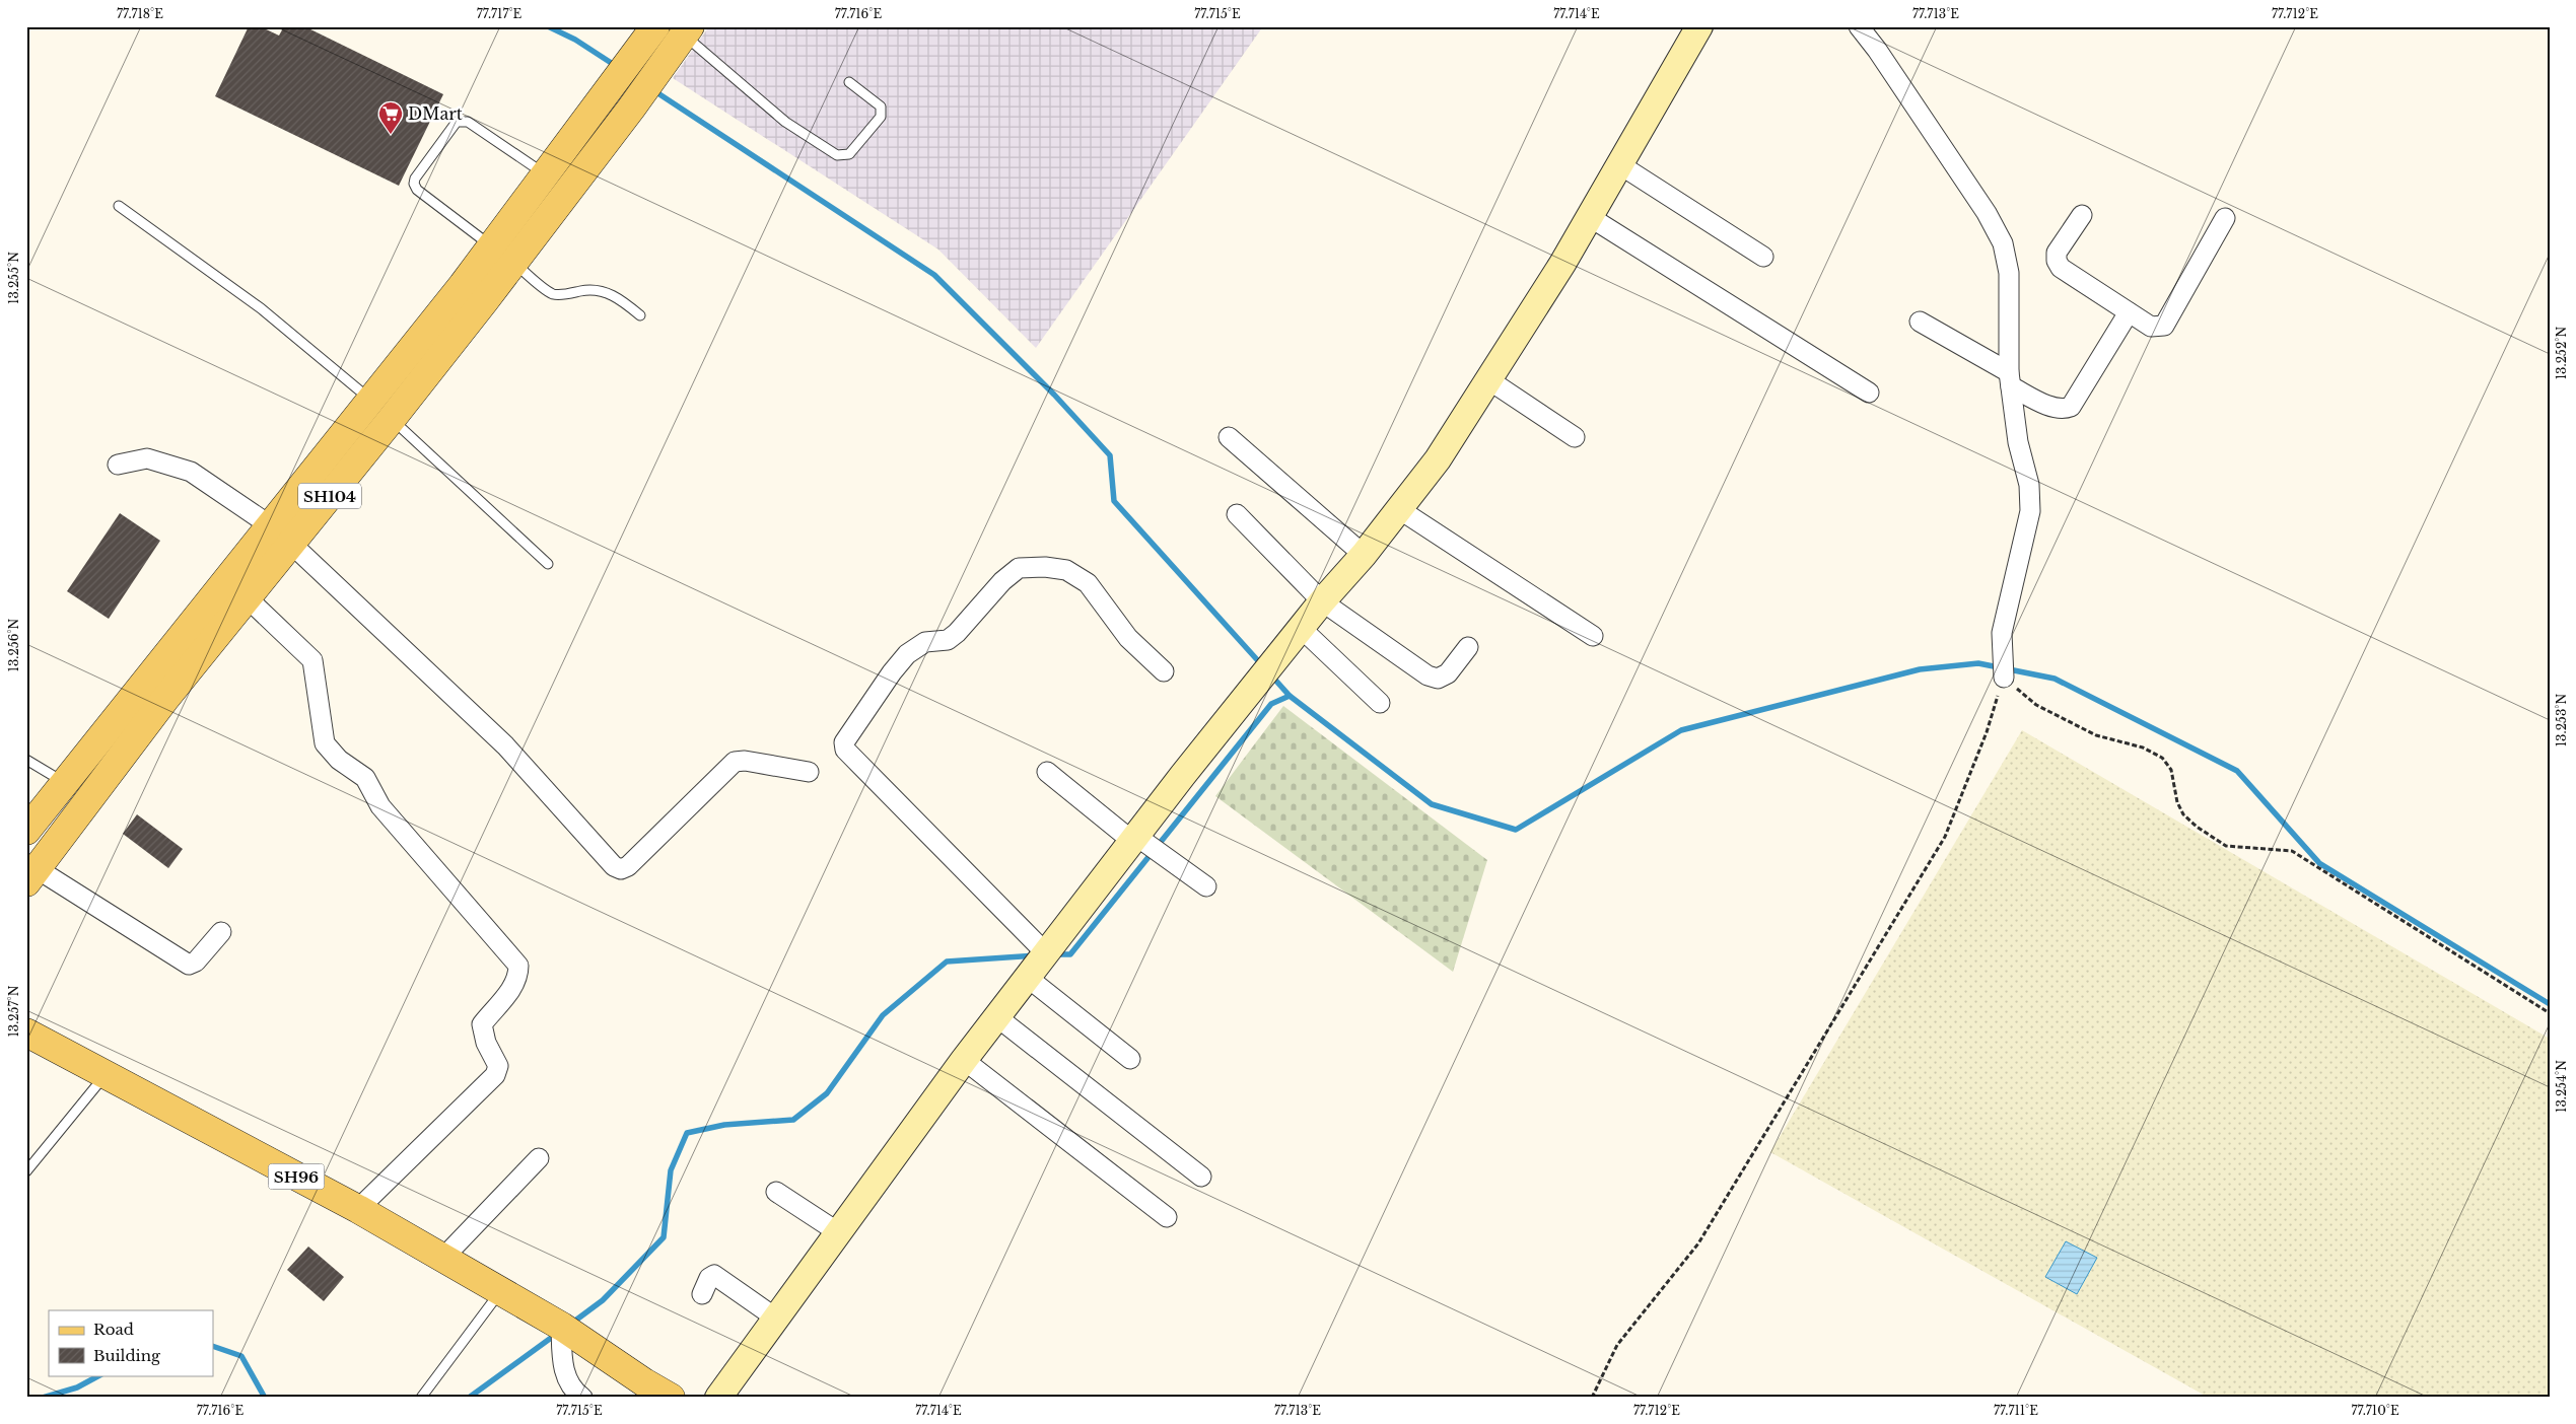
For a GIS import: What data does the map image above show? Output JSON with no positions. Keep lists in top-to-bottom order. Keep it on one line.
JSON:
{"streets":{"main road":["SH104","SH96"]},"places":{"supermarket":["DMart"]},"legend":["Road","Building"],"coordinates":["77.718°E","77.717°E","77.716°E","77.715°E","77.714°E","77.713°E","77.712°E","13.255°N","13.252°N","13.256°N","13.253°N","13.257°N","13.254°N","77.711°E","77.710°E"]}
